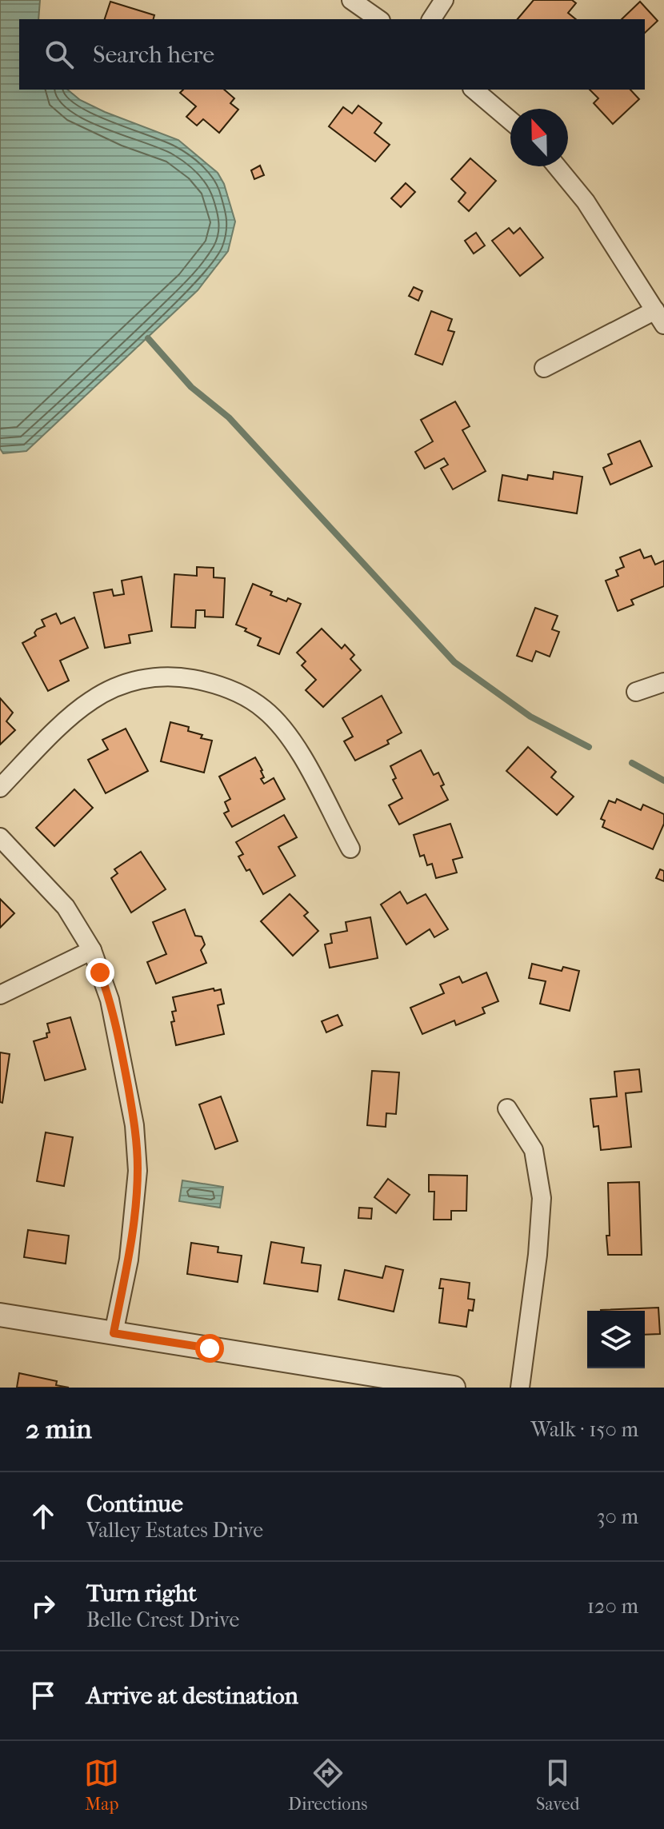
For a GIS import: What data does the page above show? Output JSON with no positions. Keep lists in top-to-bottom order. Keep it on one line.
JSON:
{"north":"top","page":{"search":"Search here","heading":["2 min","Walk · 150 m"],"list":[["Continue","Valley Estates Drive","30 m"],["Turn right","Belle Crest Drive","120 m"],"Arrive at destination"],"nav":["Map","Directions","Saved"]}}
